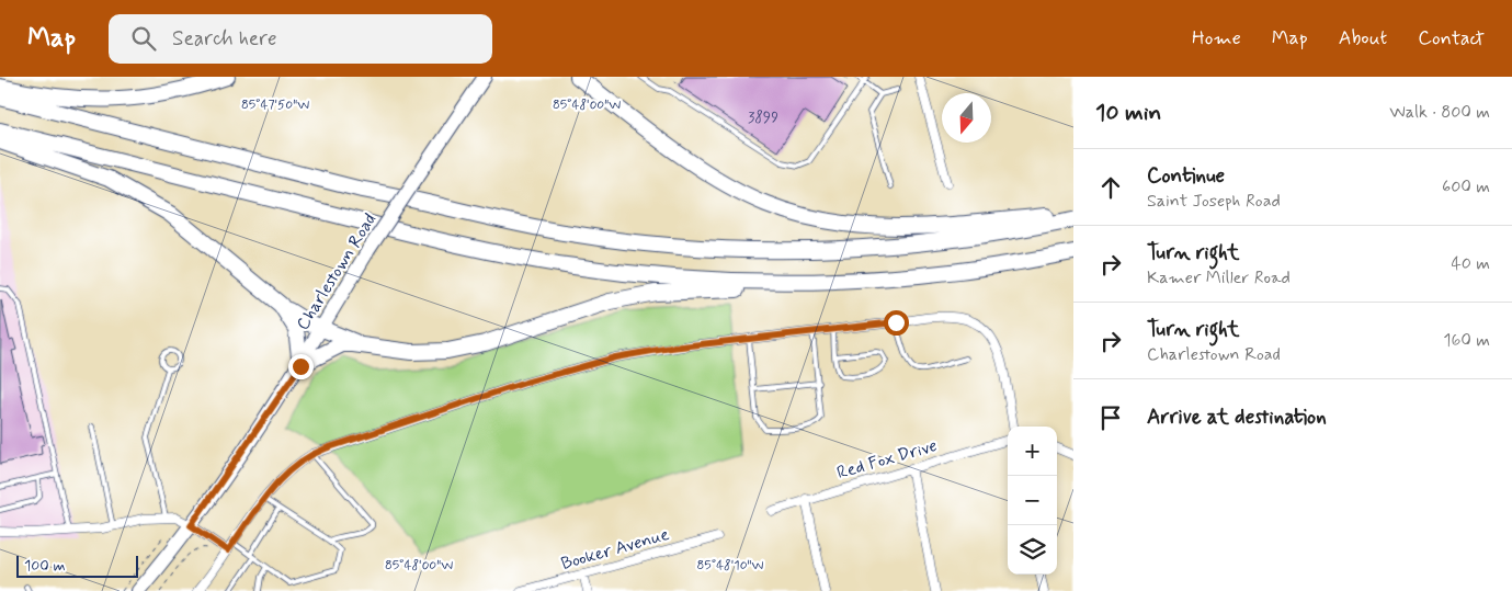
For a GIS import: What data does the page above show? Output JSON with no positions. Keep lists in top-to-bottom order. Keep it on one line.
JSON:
{"streets":{"main road":["Charlestown Road"],"street":["Red Fox Drive","Booker Avenue"]},"house_numbers":["3899"],"scale_bar":"100 m","north":"bottom","page":{"header":"Map","search":"Search here","nav":["Home","Map","About","Contact"],"heading":["10 min","Walk · 800 m"],"list":[["Continue","Saint Joseph Road","600 m"],["Turn right","Kamer Miller Road","40 m"],["Turn right","Charlestown Road","160 m"],"Arrive at destination"],"map_buttons":["+","−"],"scale":"100 m"},"coordinates":["85°47'50\"W","85°48'00\"W","85°48'10\"W"]}
